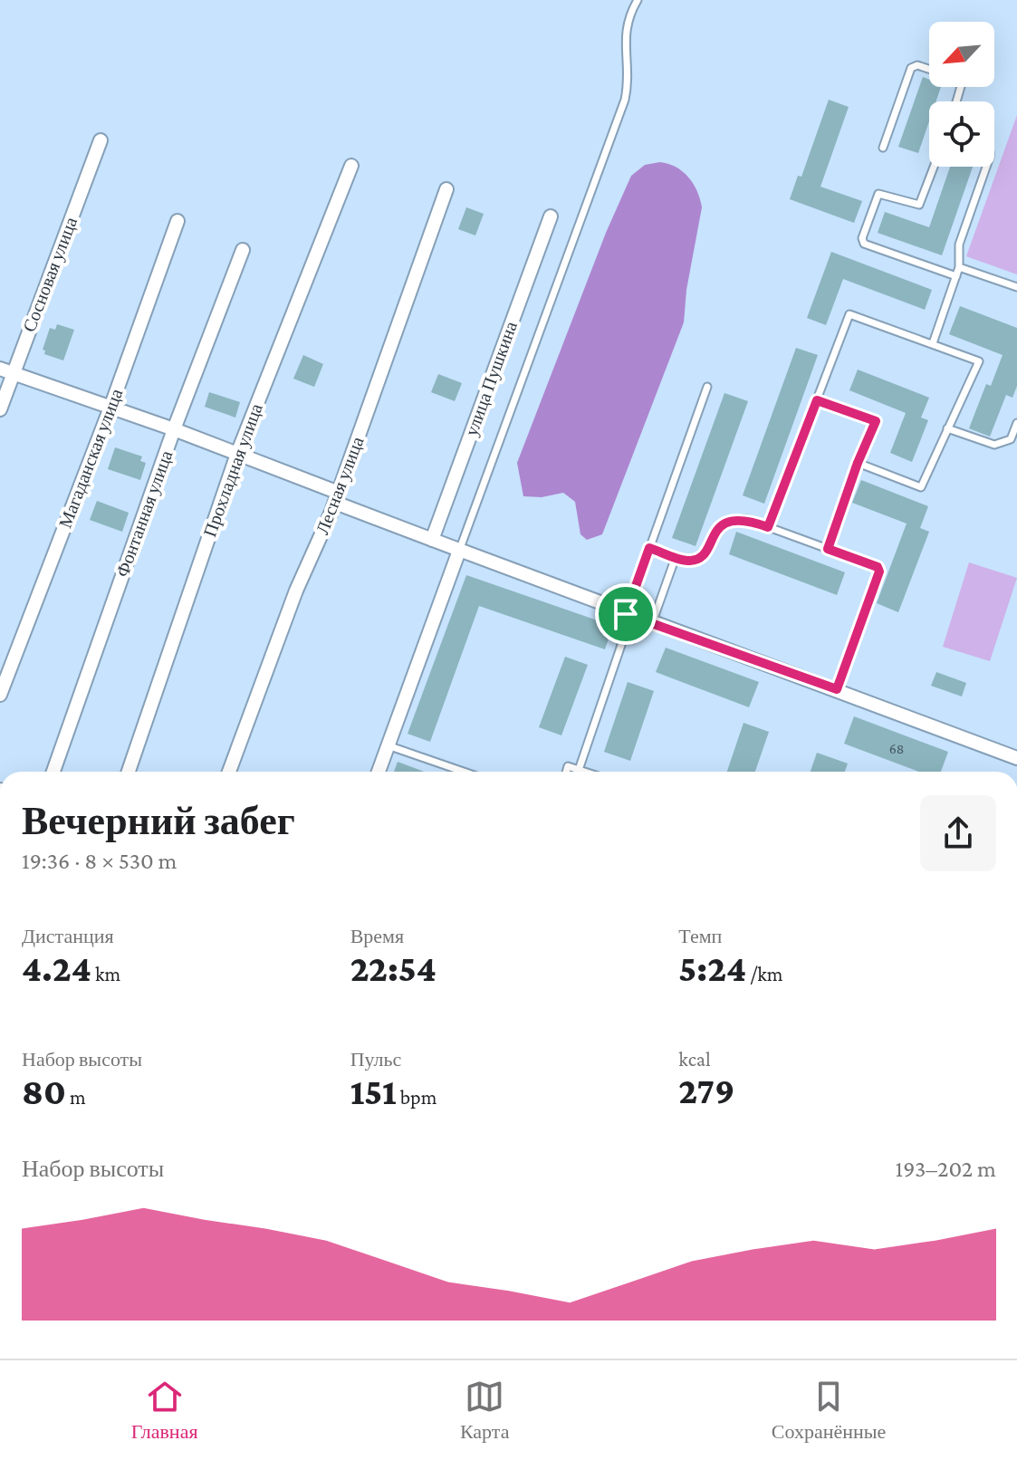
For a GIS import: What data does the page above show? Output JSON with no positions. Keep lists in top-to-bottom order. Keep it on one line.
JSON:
{"streets":{"street":["Сосновая улица","улица Пушкина","Магаданская улица","Прохладная улица","Лесная улица","Фонтанная улица"]},"house_numbers":["68"],"north":"bottom left","page":{"heading":["Вечерний забег","19:36 · 8 × 530 m"],"stats":[["Дистанция","4.24 km"],["Время","22:54"],["Темп","5:24 /km"],["Набор высоты","80 m"],["Пульс","151 bpm"],["kcal","279"]],"chart":["Набор высоты","193–202 m"],"tabs":["Главная","Карта","Сохранённые"]}}
